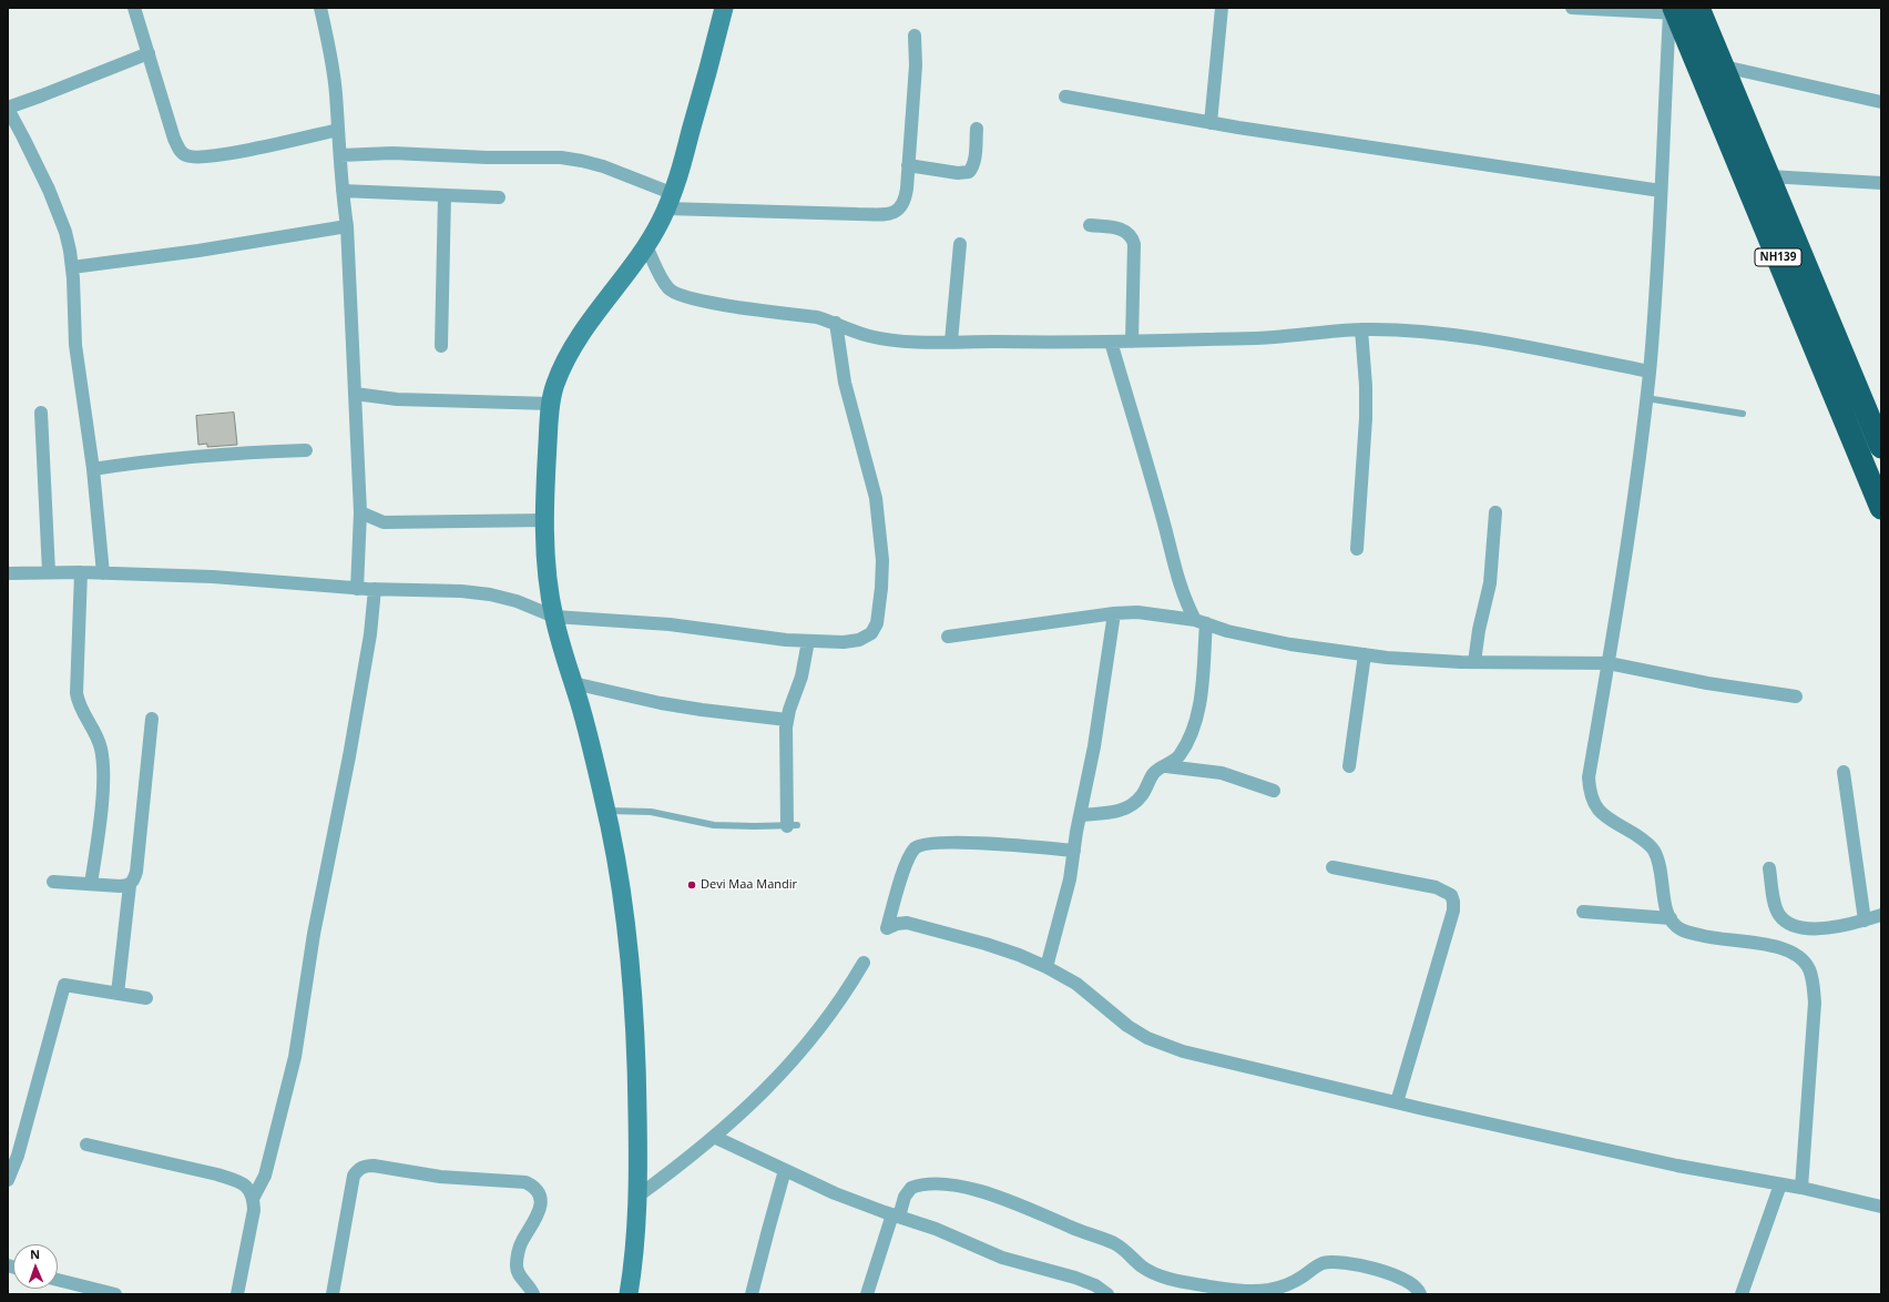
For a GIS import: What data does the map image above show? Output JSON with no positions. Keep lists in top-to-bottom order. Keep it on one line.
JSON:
{"streets":{"highway":["NH139"]},"places":["Devi Maa Mandir"],"north":"top"}
